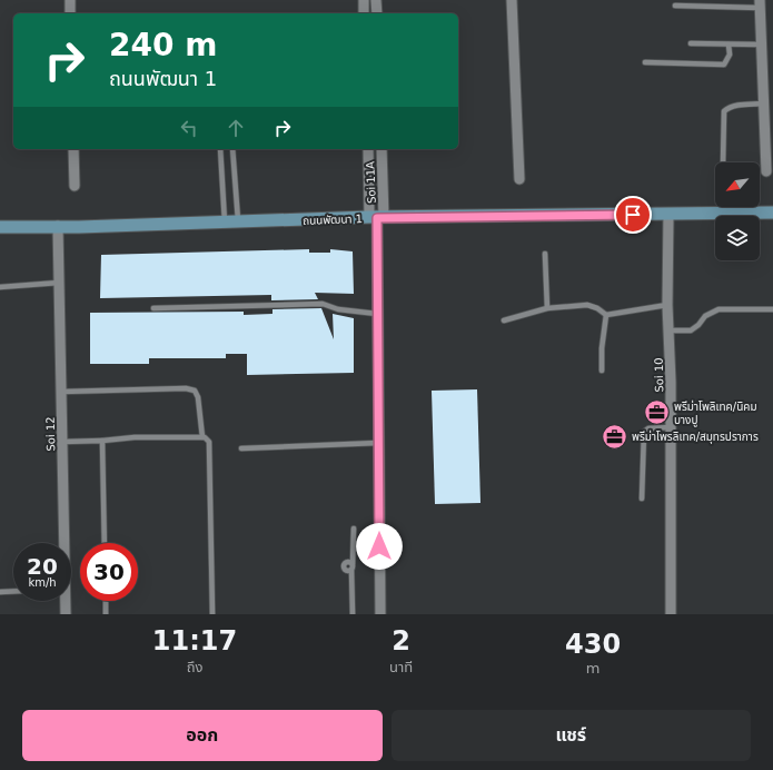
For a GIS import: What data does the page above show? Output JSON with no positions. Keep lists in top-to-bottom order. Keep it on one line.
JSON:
{"streets":{"main road":["ถนนพัฒนา 1"],"street":["Soi 11A","Soi 10","Soi 12"]},"crossings":[["Soi 11A","ถนนพัฒนา 1"],["ถนนพัฒนา 1","Soi 10"],["ถนนพัฒนา 1","Soi 12"]],"places":{"office":["พรีม่าโพลิเทค/นิคม บางปู","พรีม่าโพรลิเทค/สมุทรปราการ"]},"north":"bottom left","page":{"turn":["240 m","ถนนพัฒนา 1"],"speed":"20 km/h","limit":"30","eta":["11:17","ถึง","2","นาที","430","m"],"buttons":["ออก","แชร์"]}}
